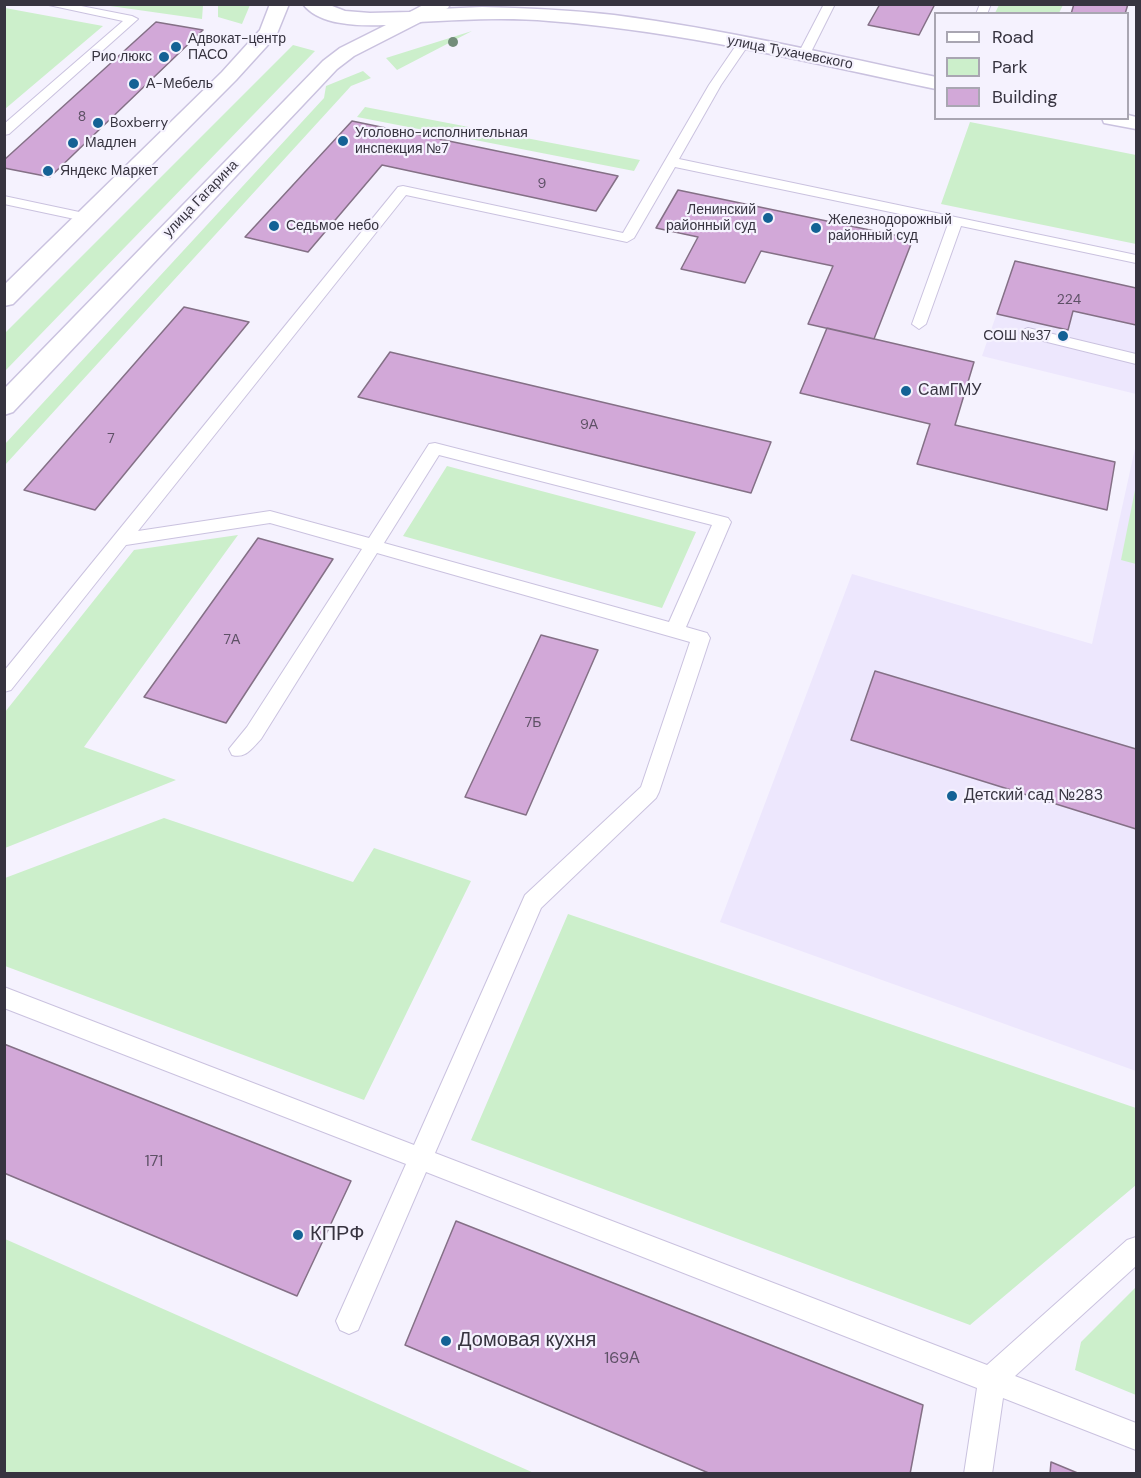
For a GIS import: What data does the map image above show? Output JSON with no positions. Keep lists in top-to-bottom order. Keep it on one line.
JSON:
{"streets":{"main road":["улица Тухачевского","улица Гагарина"]},"crossings":[["улица Тухачевского","улица Гагарина"]],"places":["Адвокат-центр ПАСО","Рио люкс","А-Мебель","Boxberry","Уголовно-исполнительная инспекция №7","Мадлен","Яндекс Маркет","Ленинский районный суд","Седьмое небо","Железнодорожный районный суд","СОШ №37","СамГМУ","Детский сад №283","КПРФ","Домовая кухня"],"house_numbers":["8","9","224","9А","7","7А","7Б","171","169А"],"legend":["Road","Park","Building"]}
